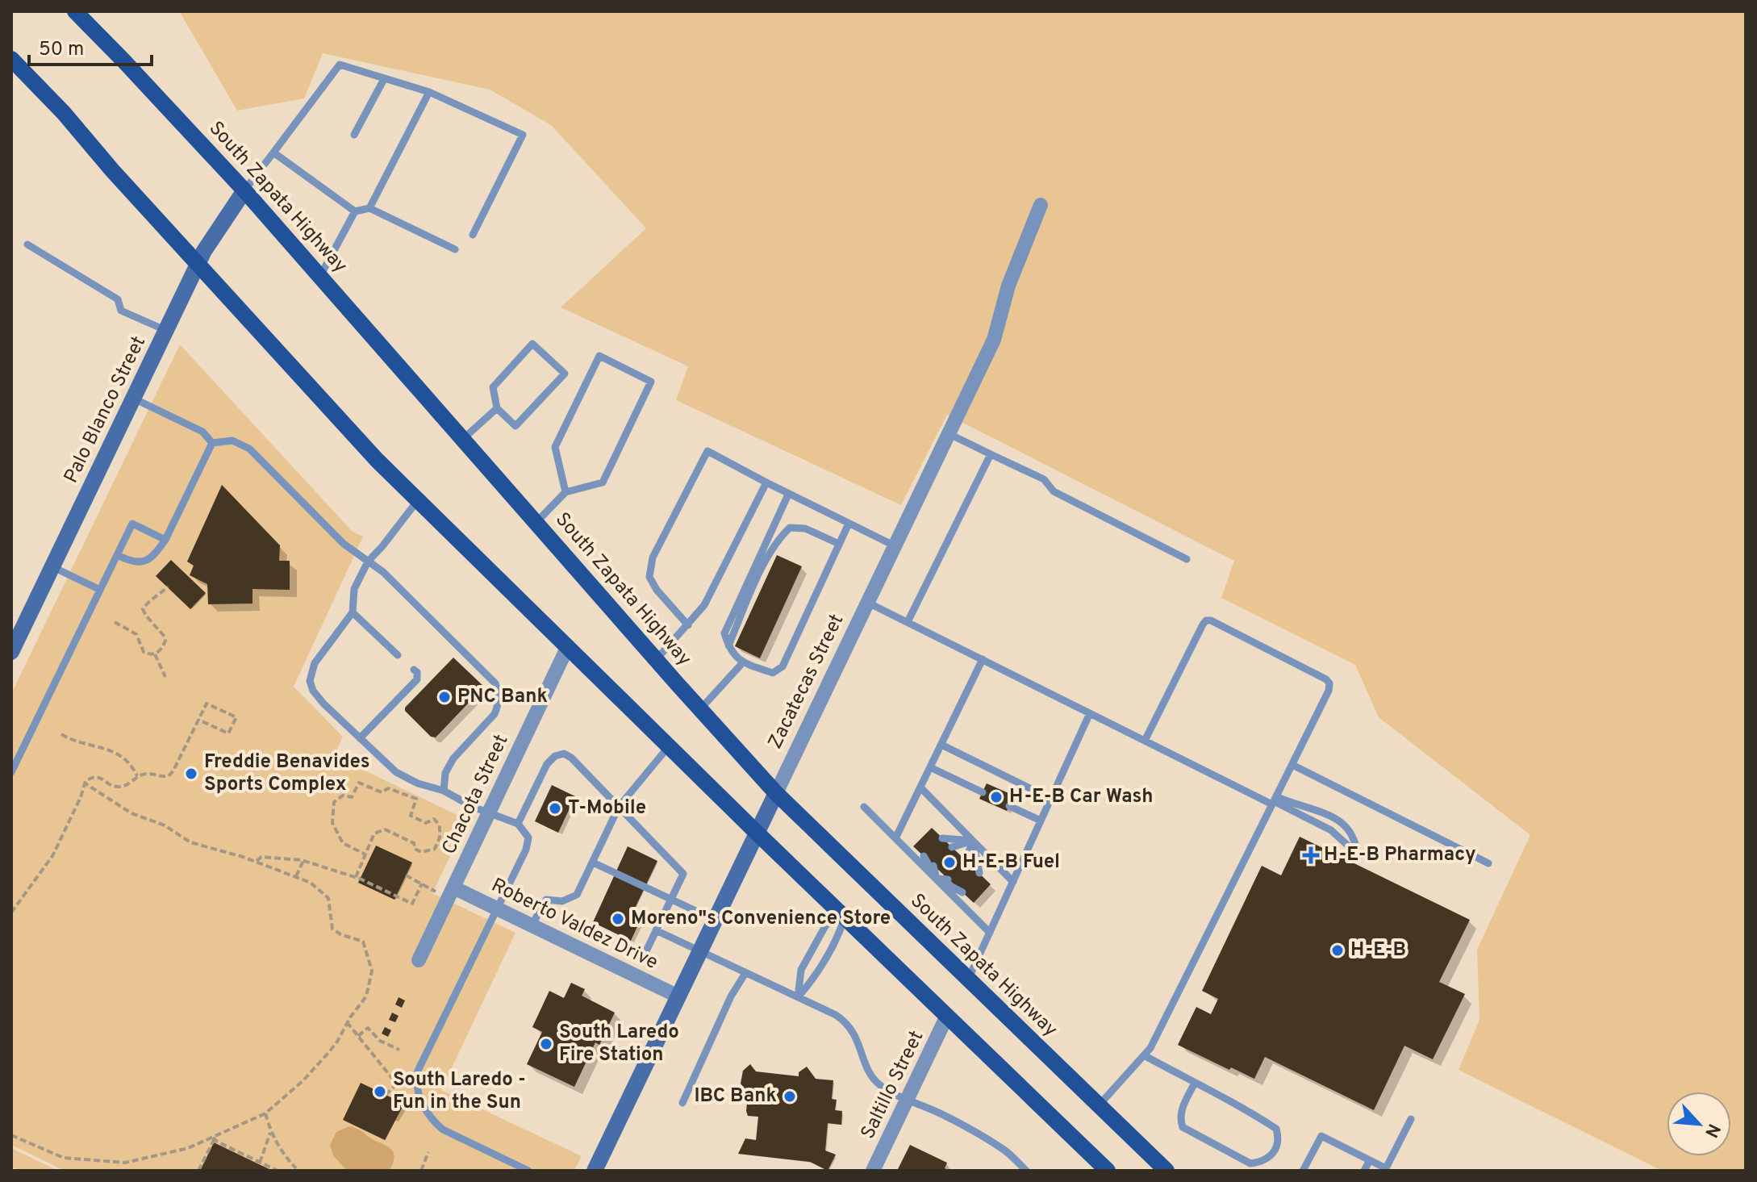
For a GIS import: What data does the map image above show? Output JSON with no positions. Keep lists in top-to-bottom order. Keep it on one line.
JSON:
{"streets":{"main road":["South Zapata Highway"],"street":["Palo Blanco Street","Zacatecas Street","Chacota Street","Roberto Valdez Drive","Saltillo Street"]},"crossings":[["South Zapata Highway","Palo Blanco Street"],["South Zapata Highway","Zacatecas Street"],["Zacatecas Street","Roberto Valdez Drive"],["Chacota Street","Roberto Valdez Drive"]],"places":{"other":["PNC Bank","Freddie Benavides Sports Complex","H-E-B Car Wash","T-Mobile","H-E-B Fuel","Moreno\"s Convenience Store","H-E-B","South Laredo Fire Station","South Laredo - Fun in the Sun","IBC Bank"],"health":["H-E-B Pharmacy"]},"scale_bar":"50 m","north":"bottom right"}
